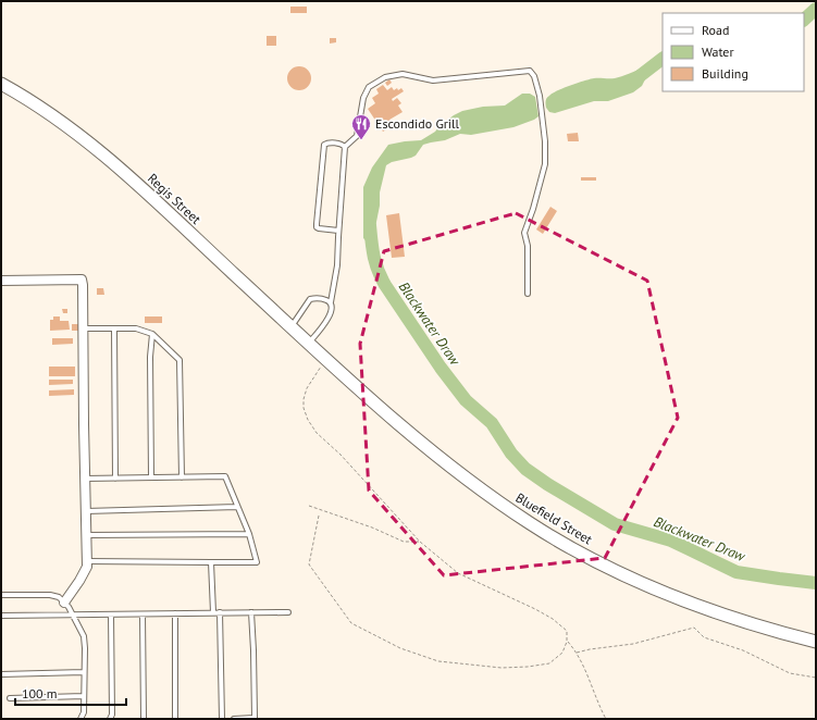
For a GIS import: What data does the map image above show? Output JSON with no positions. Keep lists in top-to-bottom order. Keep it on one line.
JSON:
{"streets":{"main road":["Regis Street","Bluefield Street"]},"crossings":[["Regis Street","Bluefield Street"]],"water":["Blackwater Draw"],"places":{"restaurant":["Escondido Grill"]},"legend":["Road","Water","Building"],"scale_bar":"100 m"}
